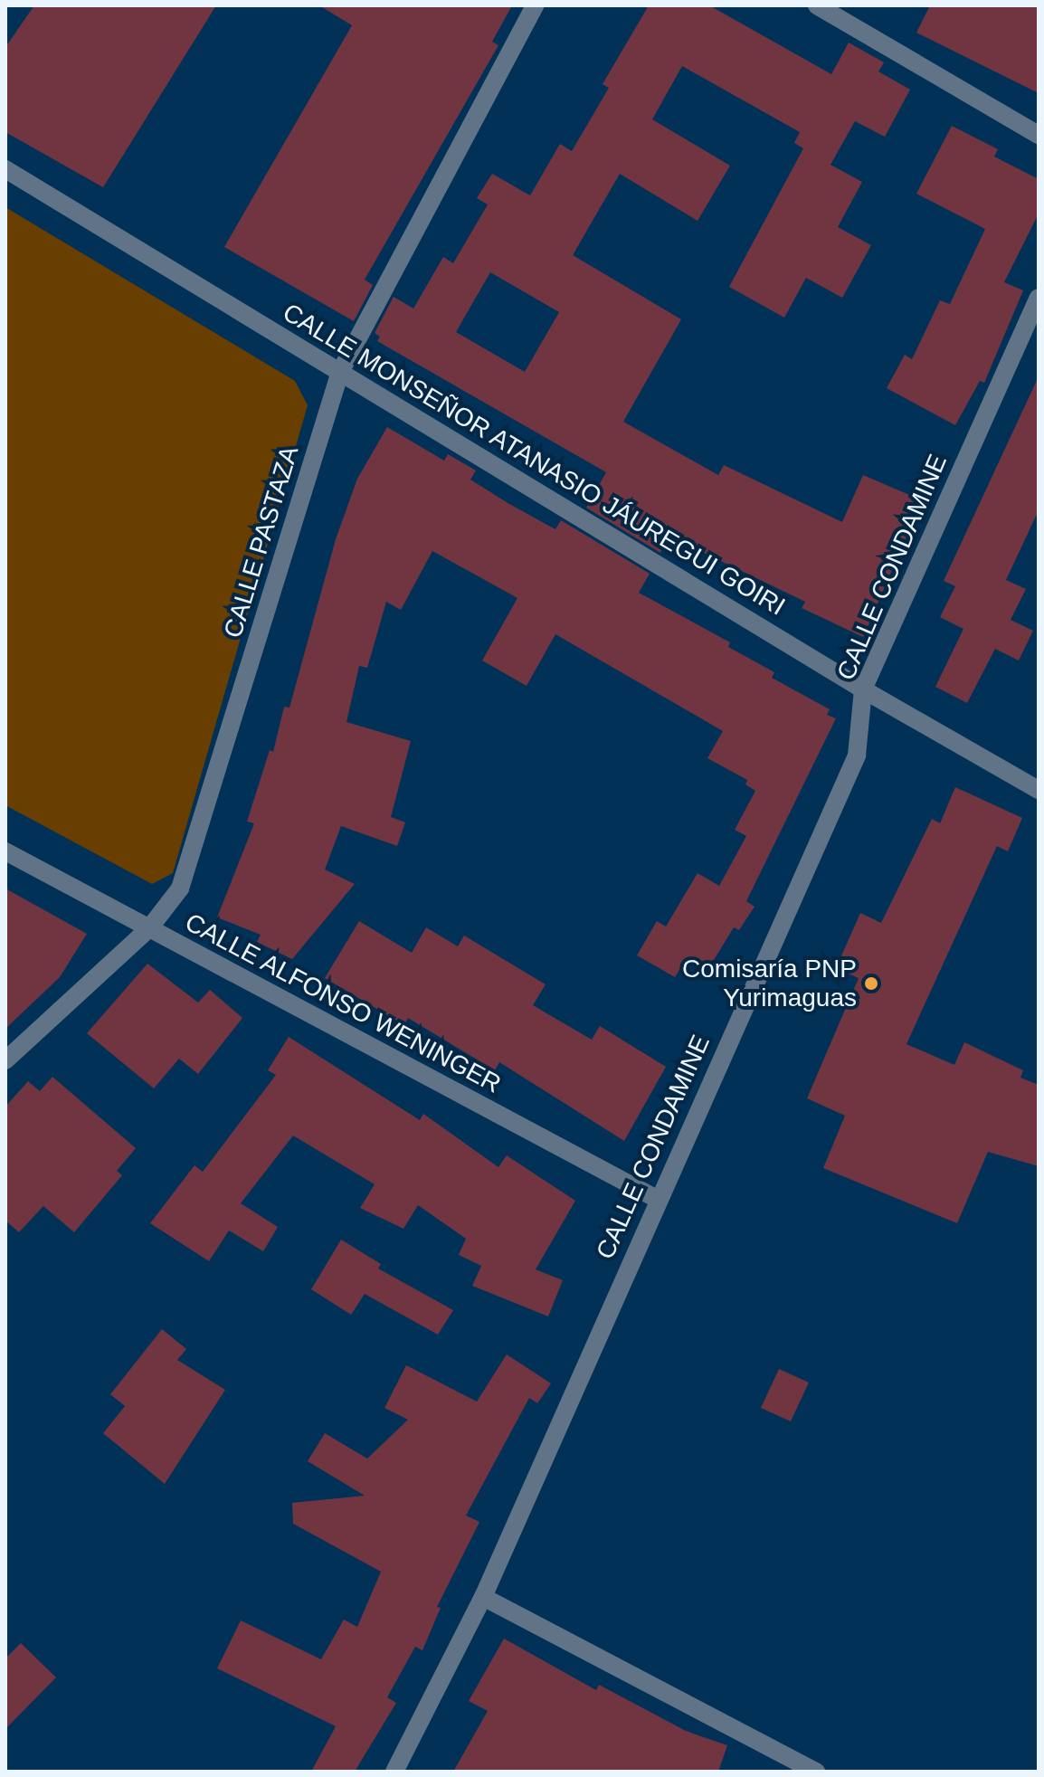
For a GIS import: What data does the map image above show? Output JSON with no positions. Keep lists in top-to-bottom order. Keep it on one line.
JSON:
{"streets":{"street":["CALLE MONSEÑOR ATANASIO JÁUREGUI GOIRI","CALLE PASTAZA","CALLE CONDAMINE","CALLE ALFONSO WENINGER"]},"crossings":[["CALLE MONSEÑOR ATANASIO JÁUREGUI GOIRI","CALLE PASTAZA"],["CALLE MONSEÑOR ATANASIO JÁUREGUI GOIRI","CALLE CONDAMINE"],["CALLE PASTAZA","CALLE ALFONSO WENINGER"],["CALLE CONDAMINE","CALLE ALFONSO WENINGER"]],"places":["Comisaría PNP Yurimaguas"]}
